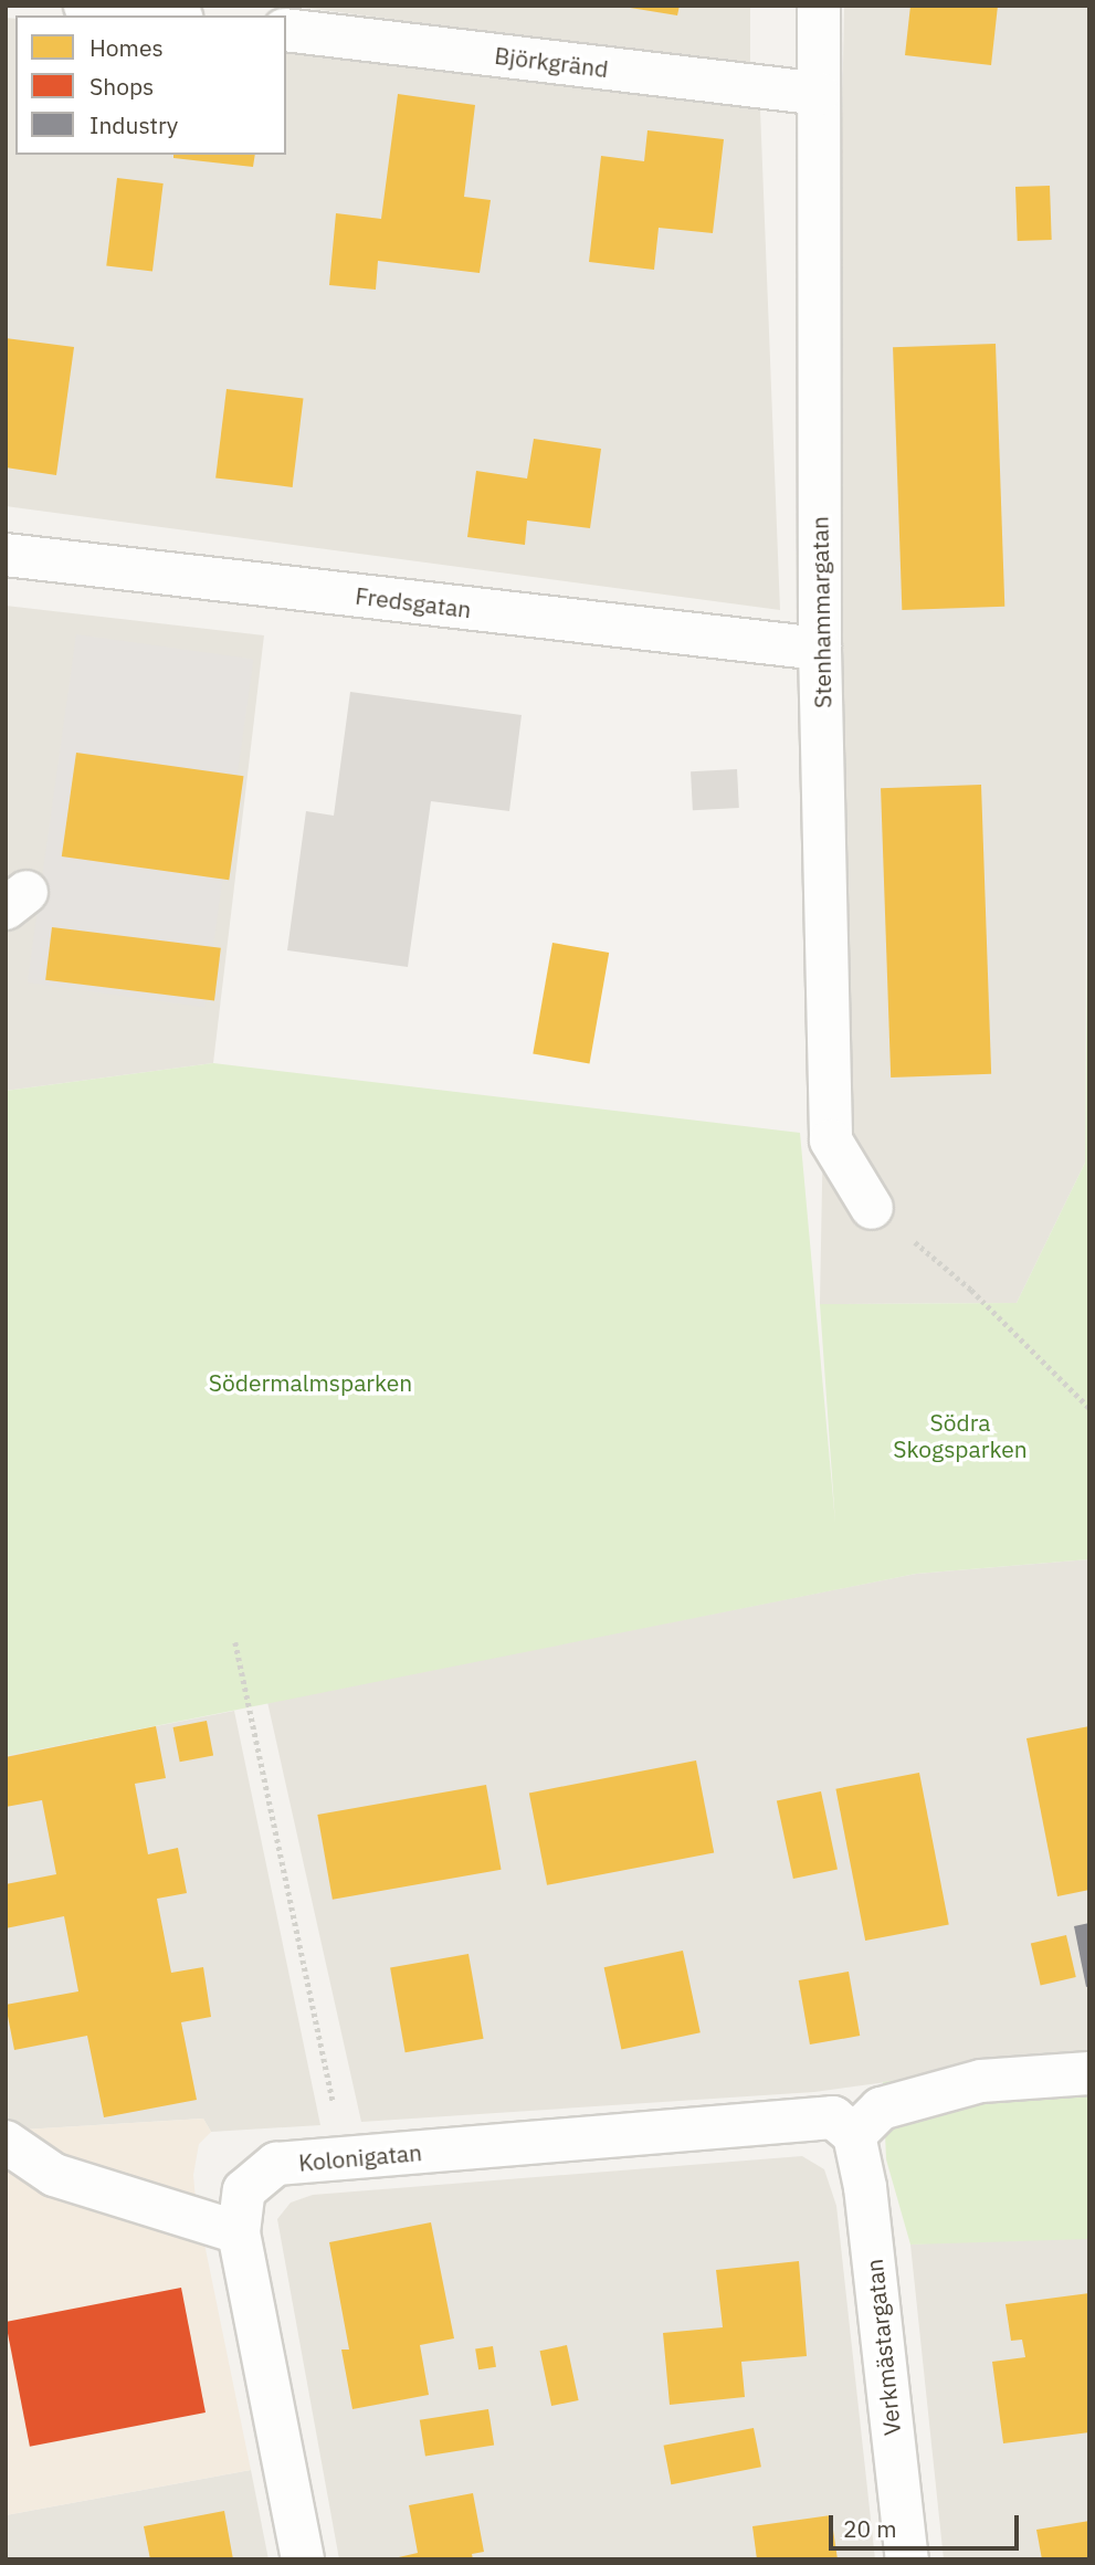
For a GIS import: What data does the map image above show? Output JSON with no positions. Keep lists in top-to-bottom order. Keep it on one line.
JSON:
{"streets":{"street":["Björkgränd","Fredsgatan","Stenhammargatan","Kolonigatan","Verkmästargatan"]},"crossings":[["Björkgränd","Stenhammargatan"],["Fredsgatan","Stenhammargatan"],["Kolonigatan","Verkmästargatan"]],"parks":["Södermalmsparken","Södra Skogsparken"],"legend":["Homes","Shops","Industry"],"scale_bar":"20 m"}
